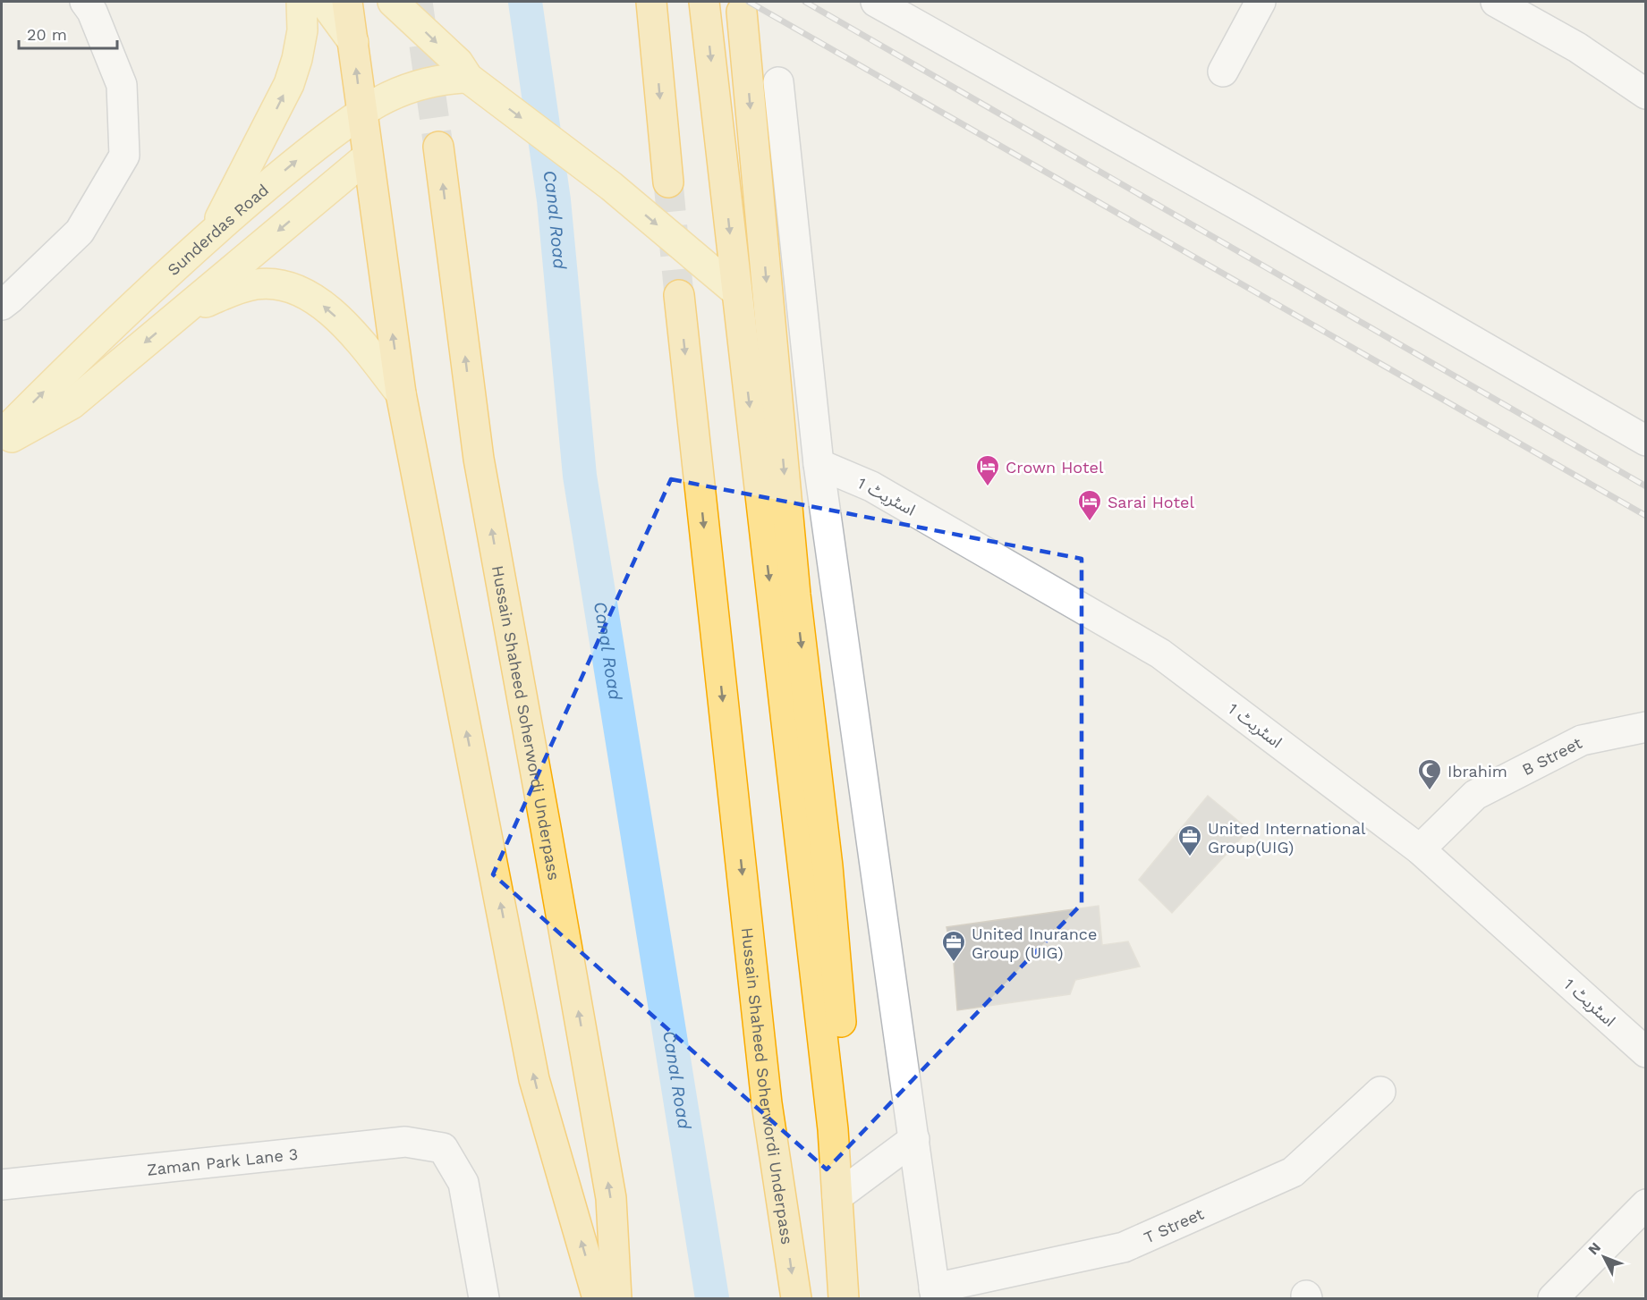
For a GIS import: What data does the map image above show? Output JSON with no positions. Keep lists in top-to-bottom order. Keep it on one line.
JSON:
{"streets":{"highway":["Hussain Shaheed Soherwordi Underpass"],"main road":["Sunderdas Road"],"street":["اسٹریٹ 1","B Street","Zaman Park Lane 3","T Street"]},"crossings":[["اسٹریٹ 1","B Street"]],"water":["Canal Road"],"places":{"hotel":["Crown Hotel","Sarai Hotel"],"mosque":["Ibrahim"],"office":["United International Group(UIG)","United Inurance Group (UIG)"]},"scale_bar":"20 m","north":"top left"}
